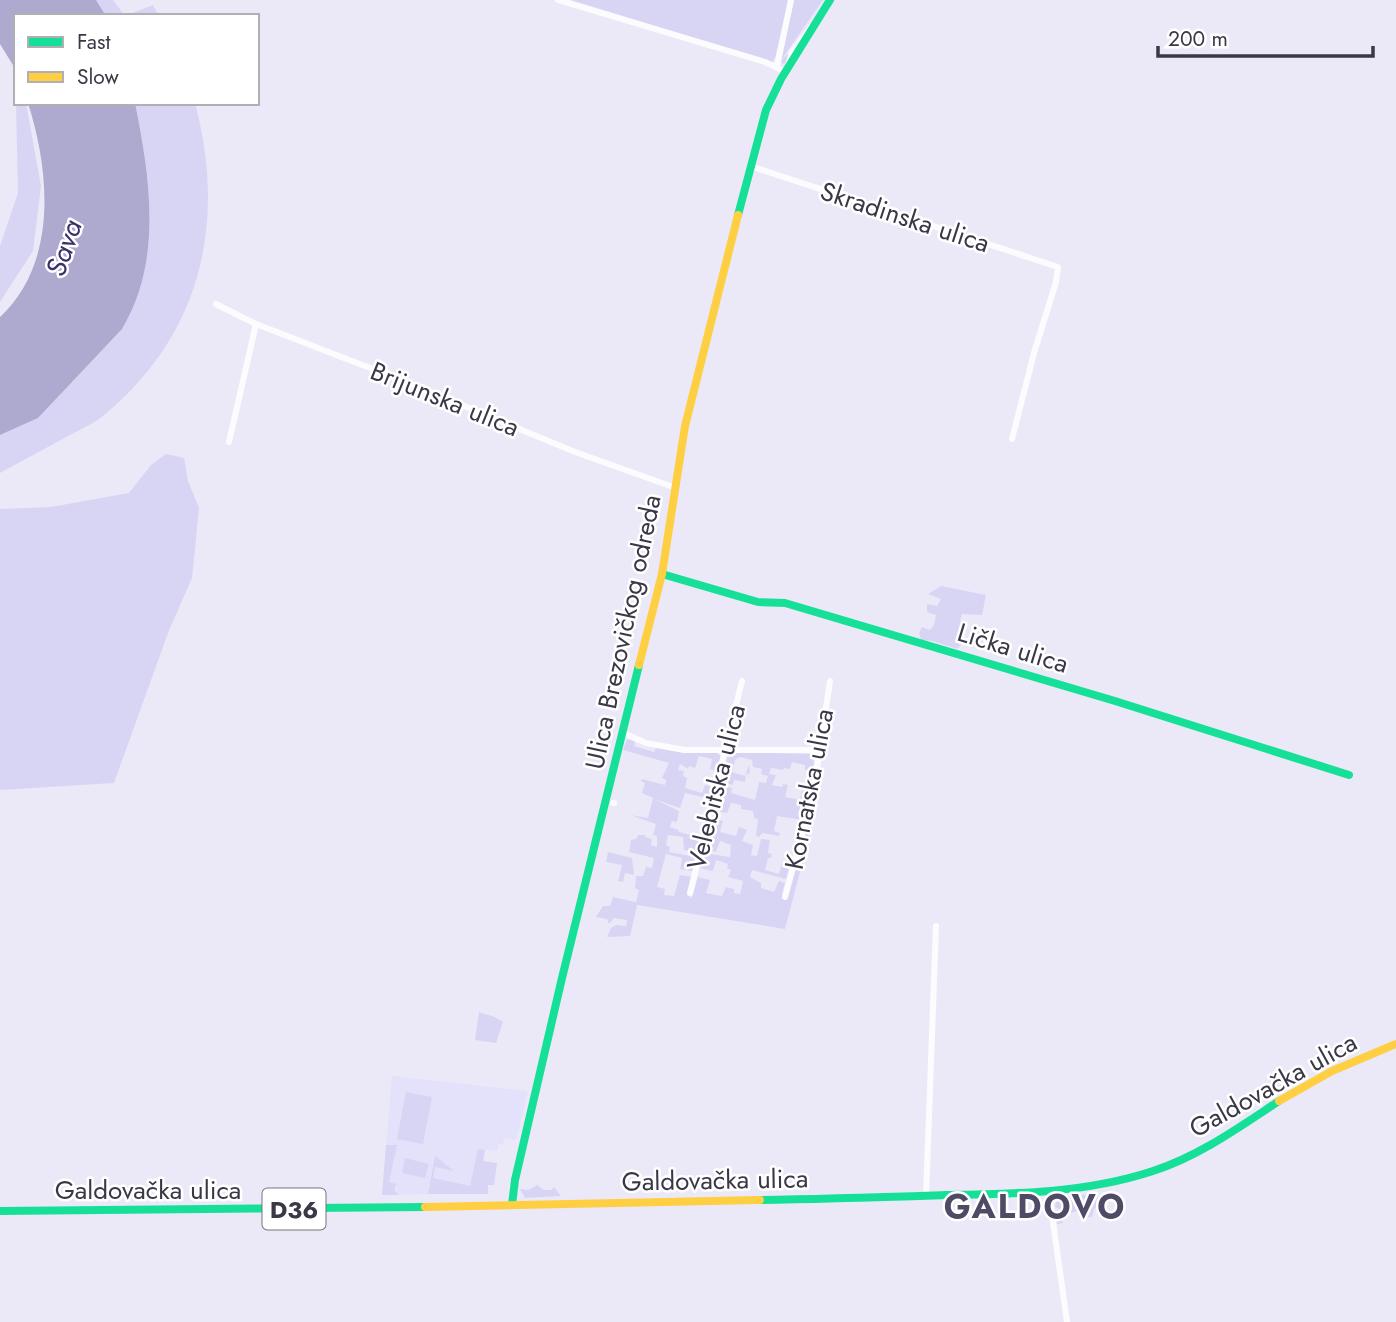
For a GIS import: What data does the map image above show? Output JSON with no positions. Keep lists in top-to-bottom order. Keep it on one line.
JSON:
{"streets":{"main road":["Ulica Brezovičkog odreda","Lička ulica","Galdovačka ulica","D36"],"street":["Skradinska ulica","Brijunska ulica","Velebitska ulica","Kornatska ulica"]},"crossings":[["Skradinska ulica","Ulica Brezovičkog odreda"],["Brijunska ulica","Ulica Brezovičkog odreda"],["Ulica Brezovičkog odreda","Lička ulica"],["Ulica Brezovičkog odreda","Galdovačka ulica"]],"districts":["GALDOVO"],"water":["Sava"],"legend":["Fast","Slow"],"scale_bar":"200 m"}
